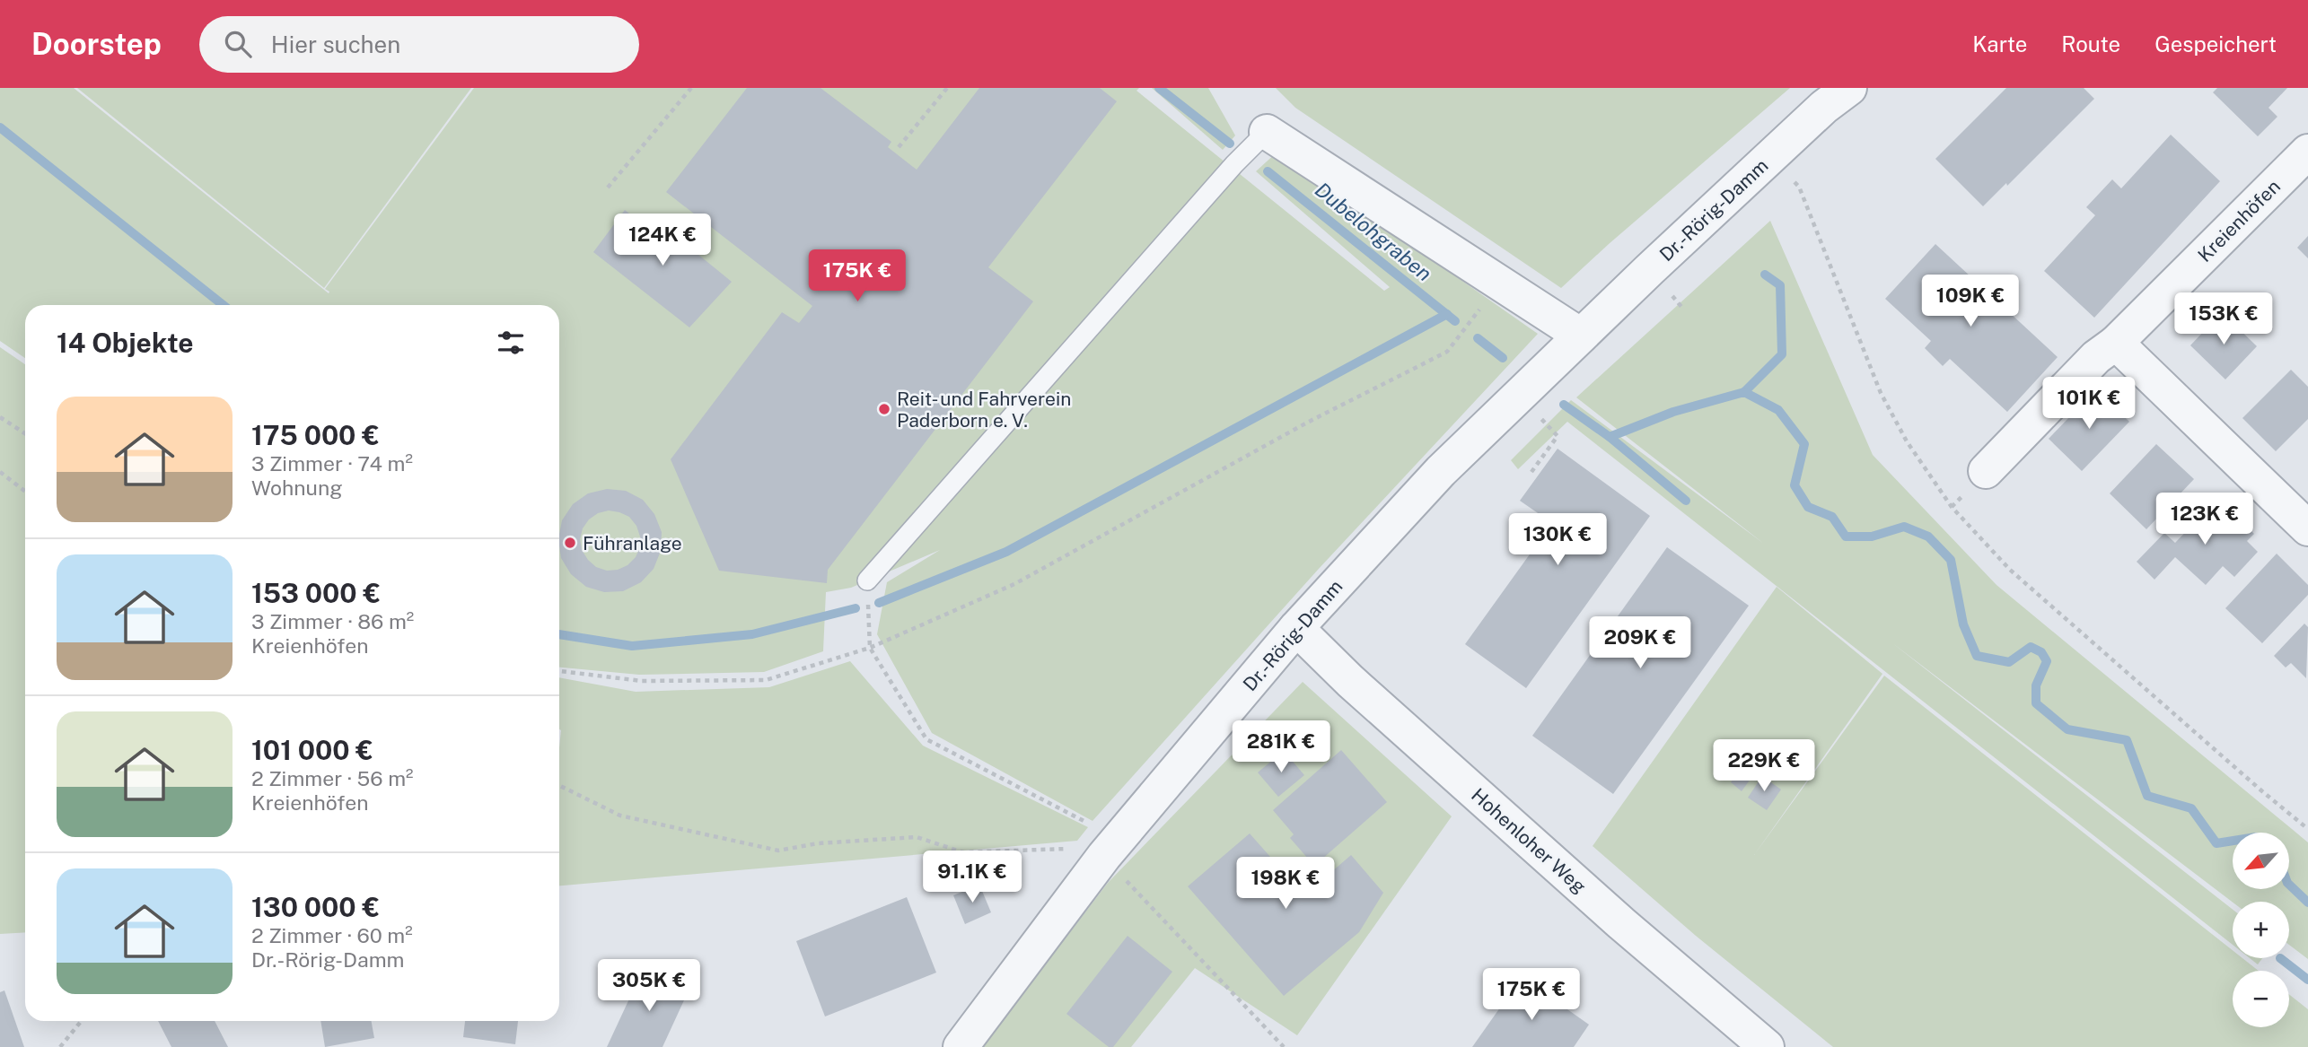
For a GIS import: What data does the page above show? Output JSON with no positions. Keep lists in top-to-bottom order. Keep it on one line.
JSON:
{"streets":{"street":["Dr.-Rörig-Damm","Kreienhöfen","Hohenloher Weg"]},"crossings":[["Dr.-Rörig-Damm","Hohenloher Weg"]],"water":["Dubelohgraben"],"places":["Reit- und Fahrverein Paderborn e. V.","Führanlage"],"north":"bottom left","page":{"header":"Doorstep","search":"Hier suchen","nav":["Karte","Route","Gespeichert"],"price":["124K €","175K €","109K €","153K €","101K €","123K €","130K €","209K €","281K €","229K €","91.1K €","198K €","305K €","175K €"],"heading":"14 Objekte","list":[{"name":"175 000 €","note":"3 Zimmer · 74 m² · Wohnung"},{"name":"153 000 €","note":"3 Zimmer · 86 m² · Kreienhöfen"},{"name":"101 000 €","note":"2 Zimmer · 56 m² · Kreienhöfen"},{"name":"130 000 €","note":"2 Zimmer · 60 m² · Dr.-Rörig-Damm"}],"map_buttons":["+","−"]}}
